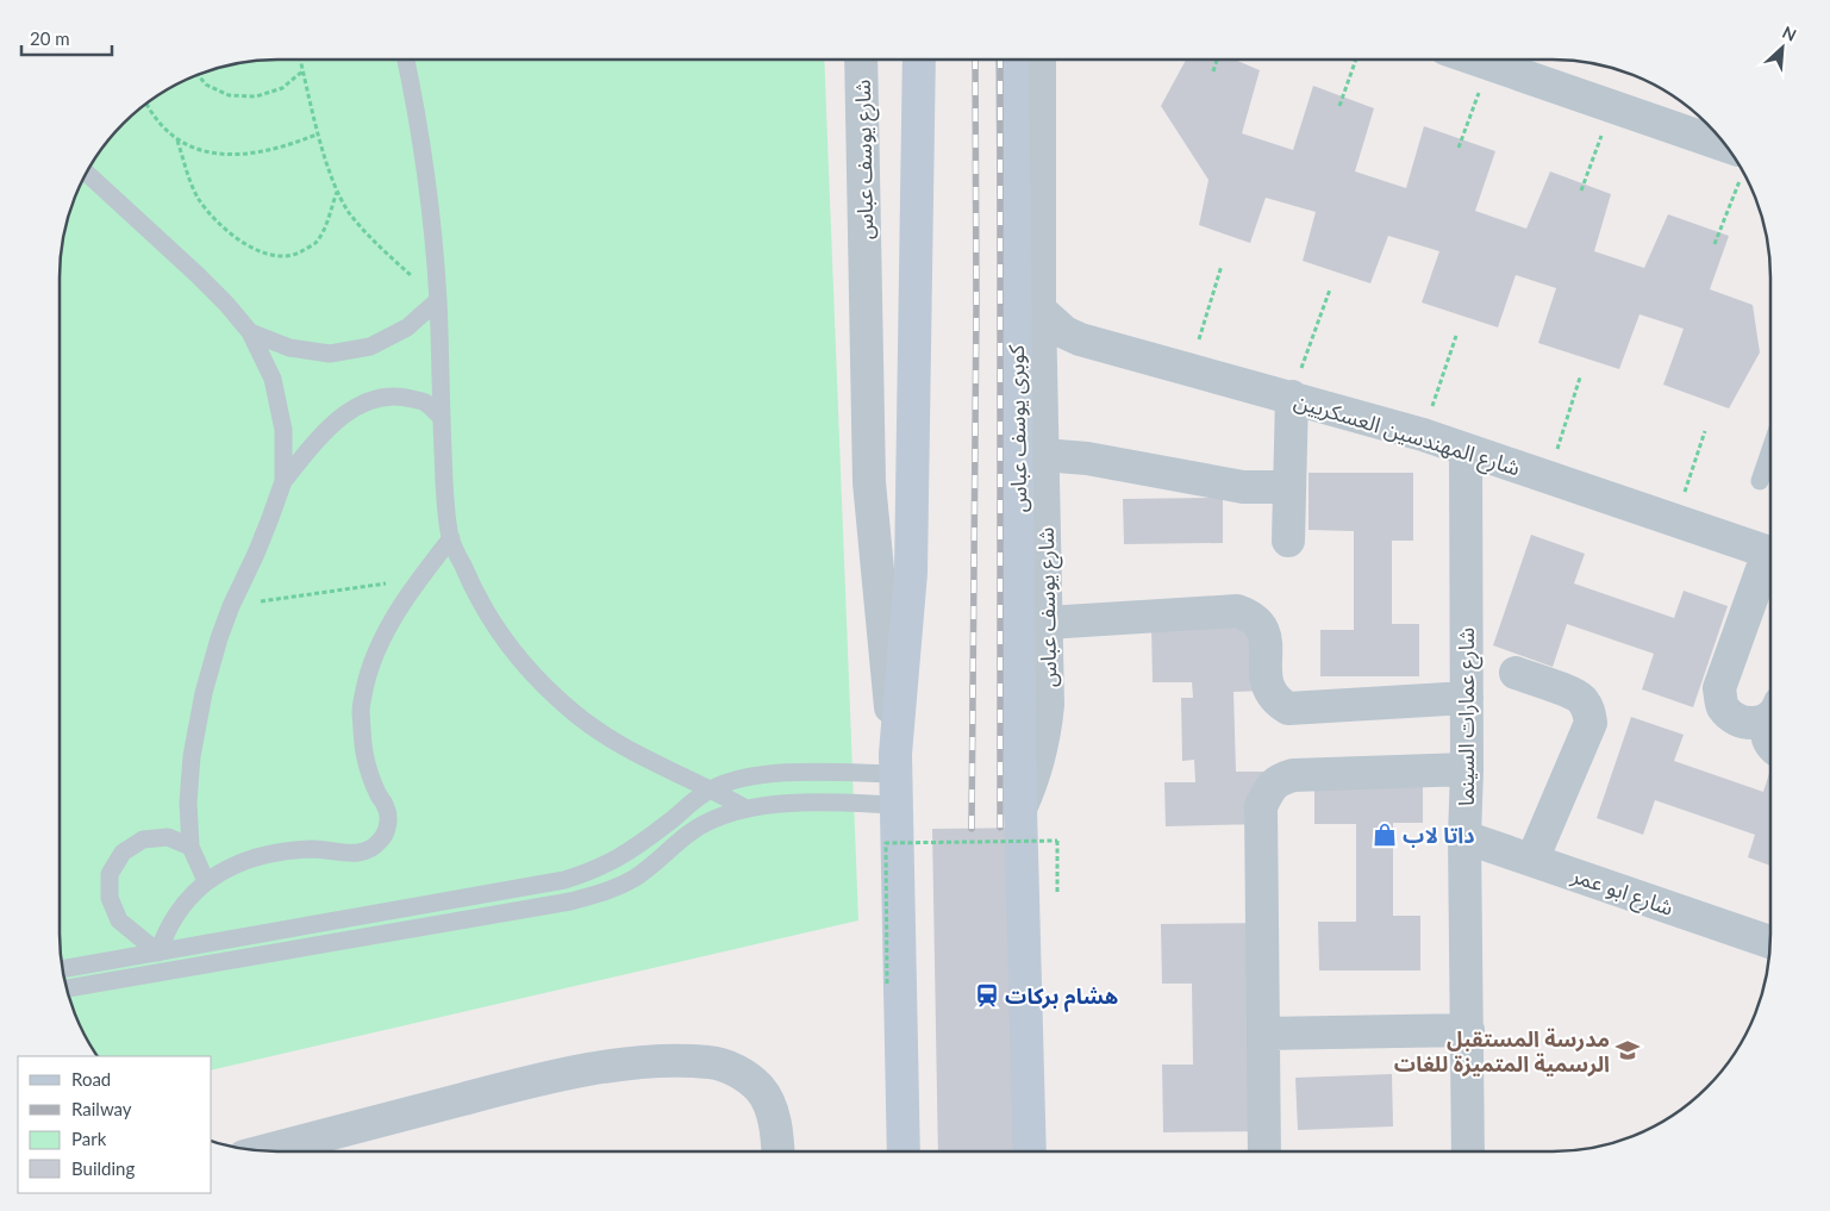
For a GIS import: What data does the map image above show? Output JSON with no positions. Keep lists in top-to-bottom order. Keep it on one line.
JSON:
{"streets":{"main road":["شارع يوسف عباس","كوبرى يوسف عباس"],"street":["شارع المهندسين العسكريين","شارع عمارات السينما","شارع ابو عمر"]},"crossings":[["شارع يوسف عباس","كوبرى يوسف عباس"],["شارع يوسف عباس","شارع المهندسين العسكريين"],["شارع المهندسين العسكريين","شارع عمارات السينما"],["شارع عمارات السينما","شارع ابو عمر"]],"places":{"shop":["داتا لاب"],"station":["هشام بركات"],"school or university":["مدرسة المستقبل الرسمية المتميزة للغات"]},"legend":["Road","Railway","Park","Building"],"scale_bar":"20 m","north":"top right"}
